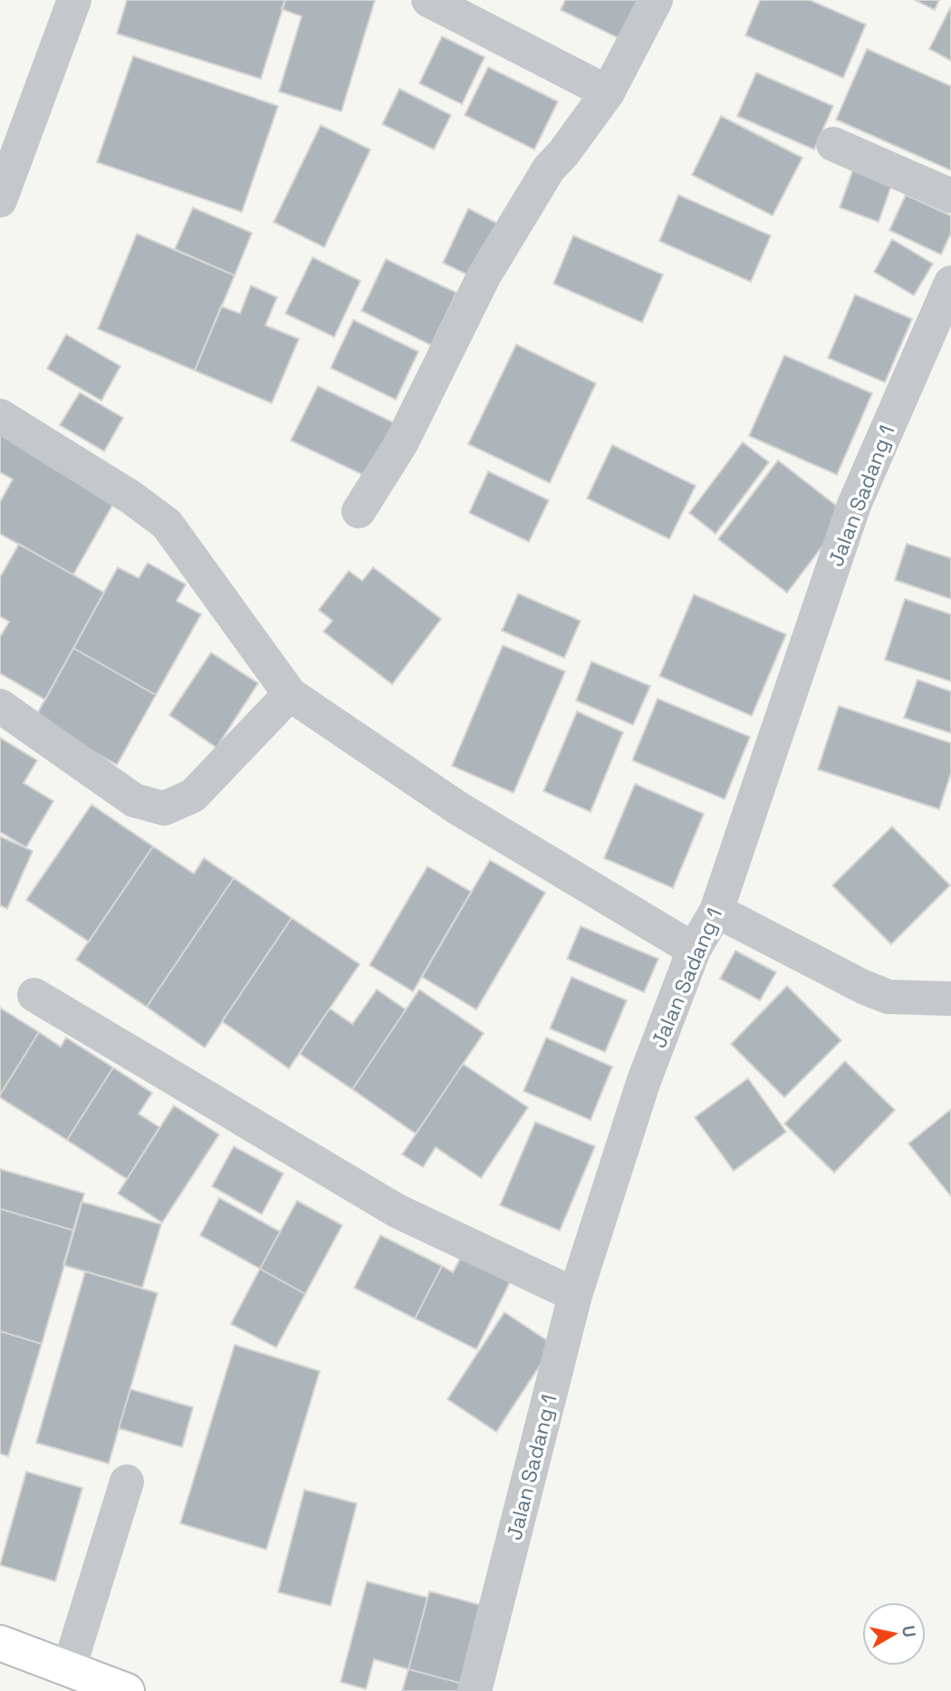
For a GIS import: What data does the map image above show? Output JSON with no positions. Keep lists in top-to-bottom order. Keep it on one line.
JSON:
{"streets":{"street":["Jalan Sadang 1"]},"north":"right"}
